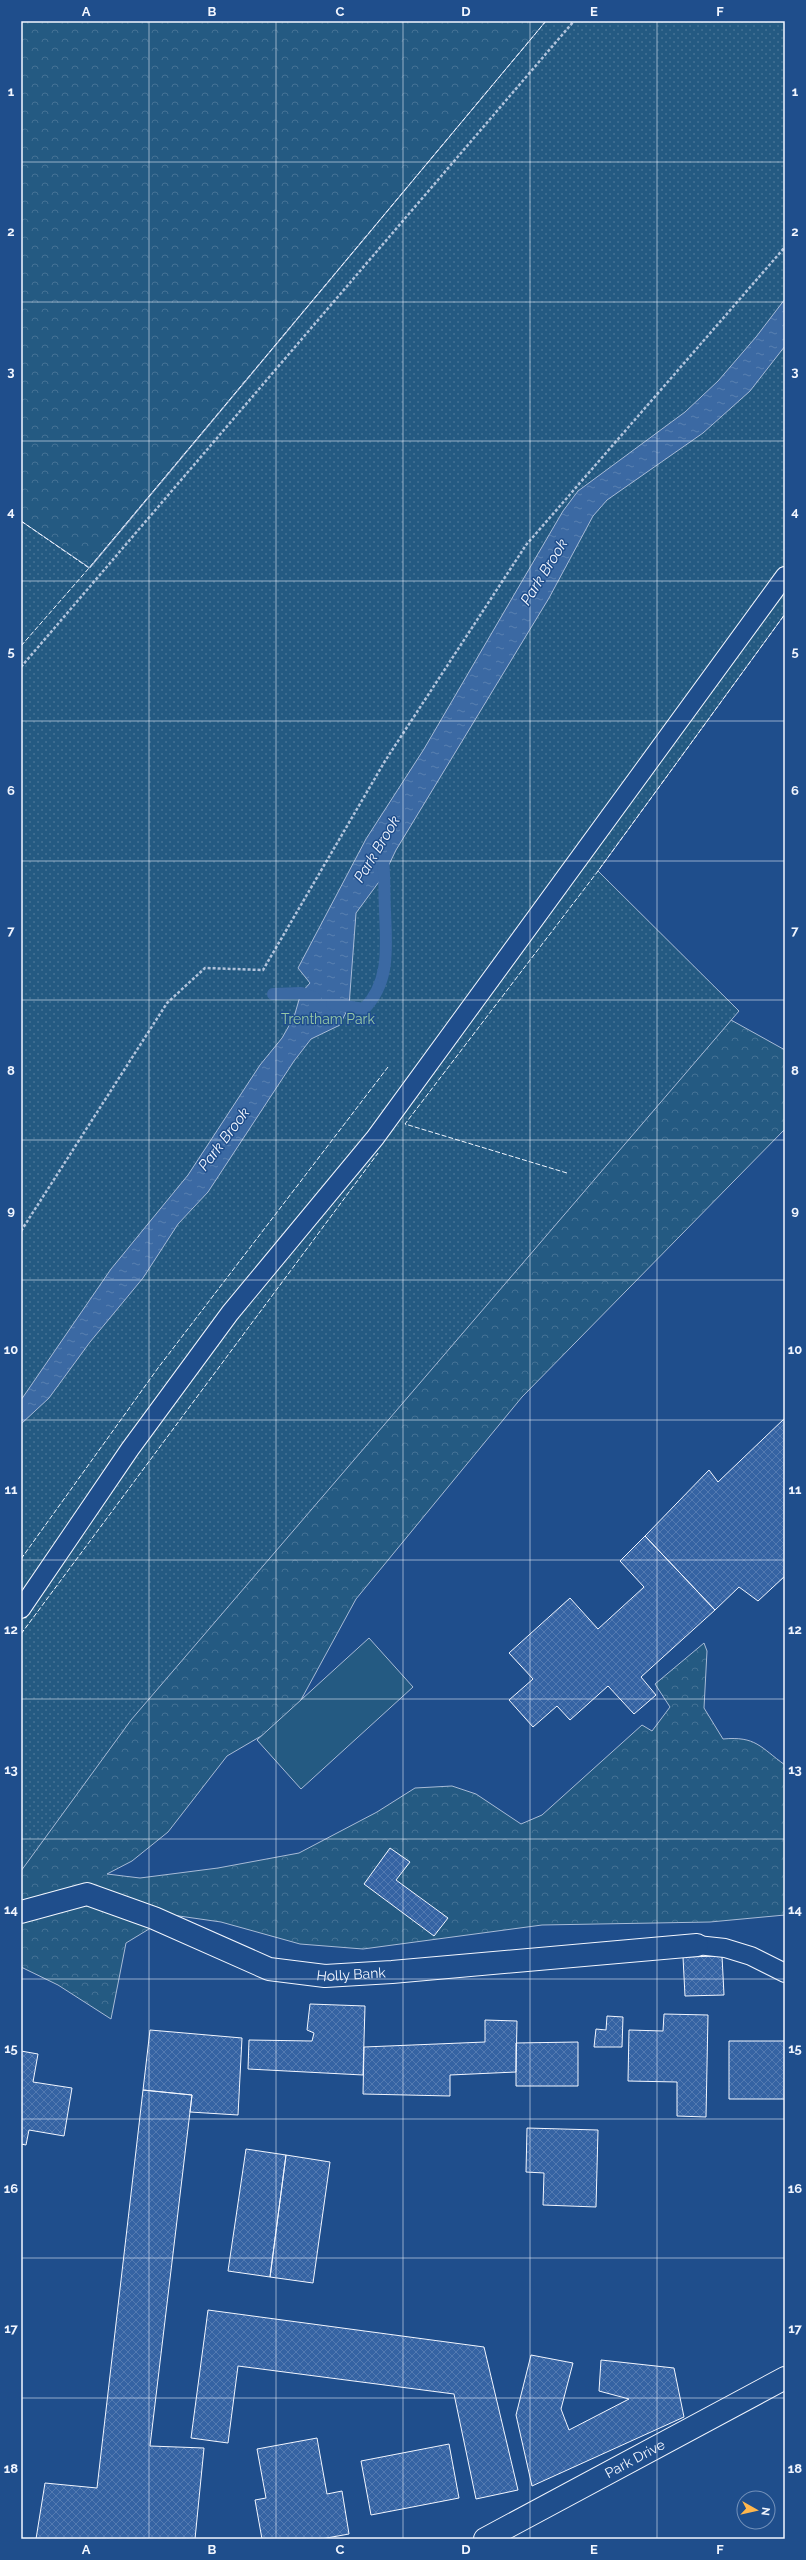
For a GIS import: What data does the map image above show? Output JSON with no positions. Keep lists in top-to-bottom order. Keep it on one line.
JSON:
{"streets":{"street":["Holly Bank","Park Drive"]},"water":["Park Brook"],"parks":["Trentham Park"],"north":"right","grid":{"columns":["A","B","C","D","E","F"],"rows":["1","2","3","4","5","6","7","8","9","10","11","12","13","14","15","16","17","18"]}}
